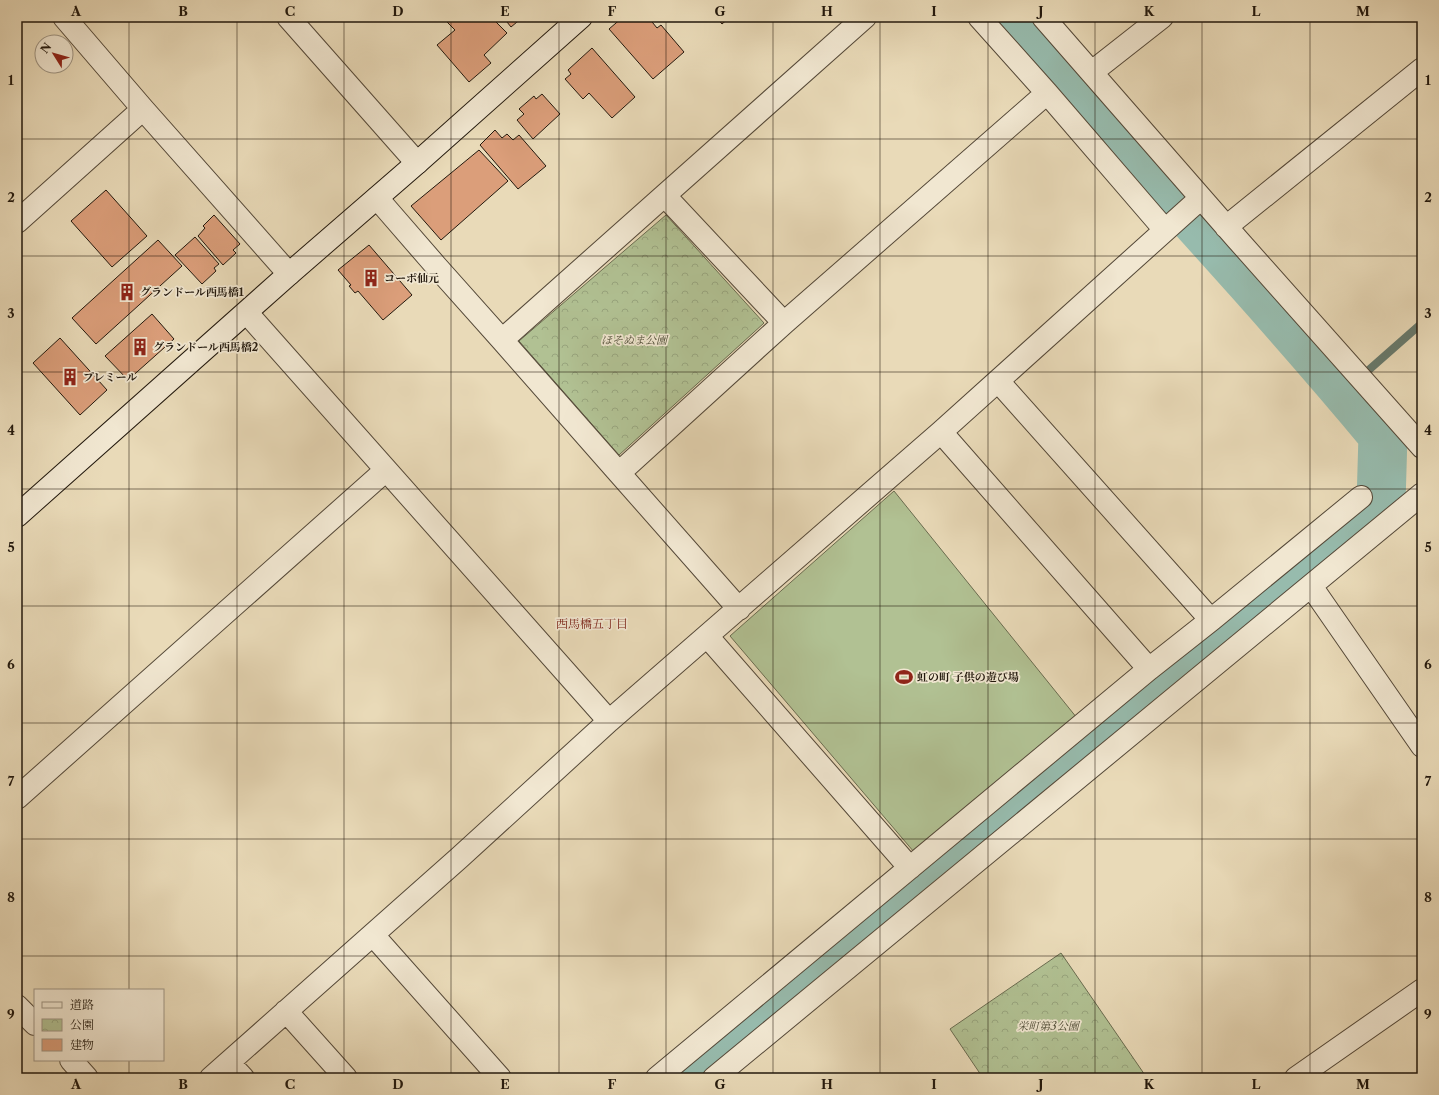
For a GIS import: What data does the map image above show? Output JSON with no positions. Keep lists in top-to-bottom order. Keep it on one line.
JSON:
{"districts":["西馬橋五丁目"],"parks":["ほそぬま公園","栄町第3公園"],"places":{"building":["コーポ仙元","グランドール西馬橋1","グランドール西馬橋2","プレミール"],"sports":["虹の町 子供の遊び場"]},"legend":["道路","公園","建物"],"north":"top left","grid":{"columns":["A","B","C","D","E","F","G","H","I","J","K","L","M"],"rows":["1","2","3","4","5","6","7","8","9"]}}
